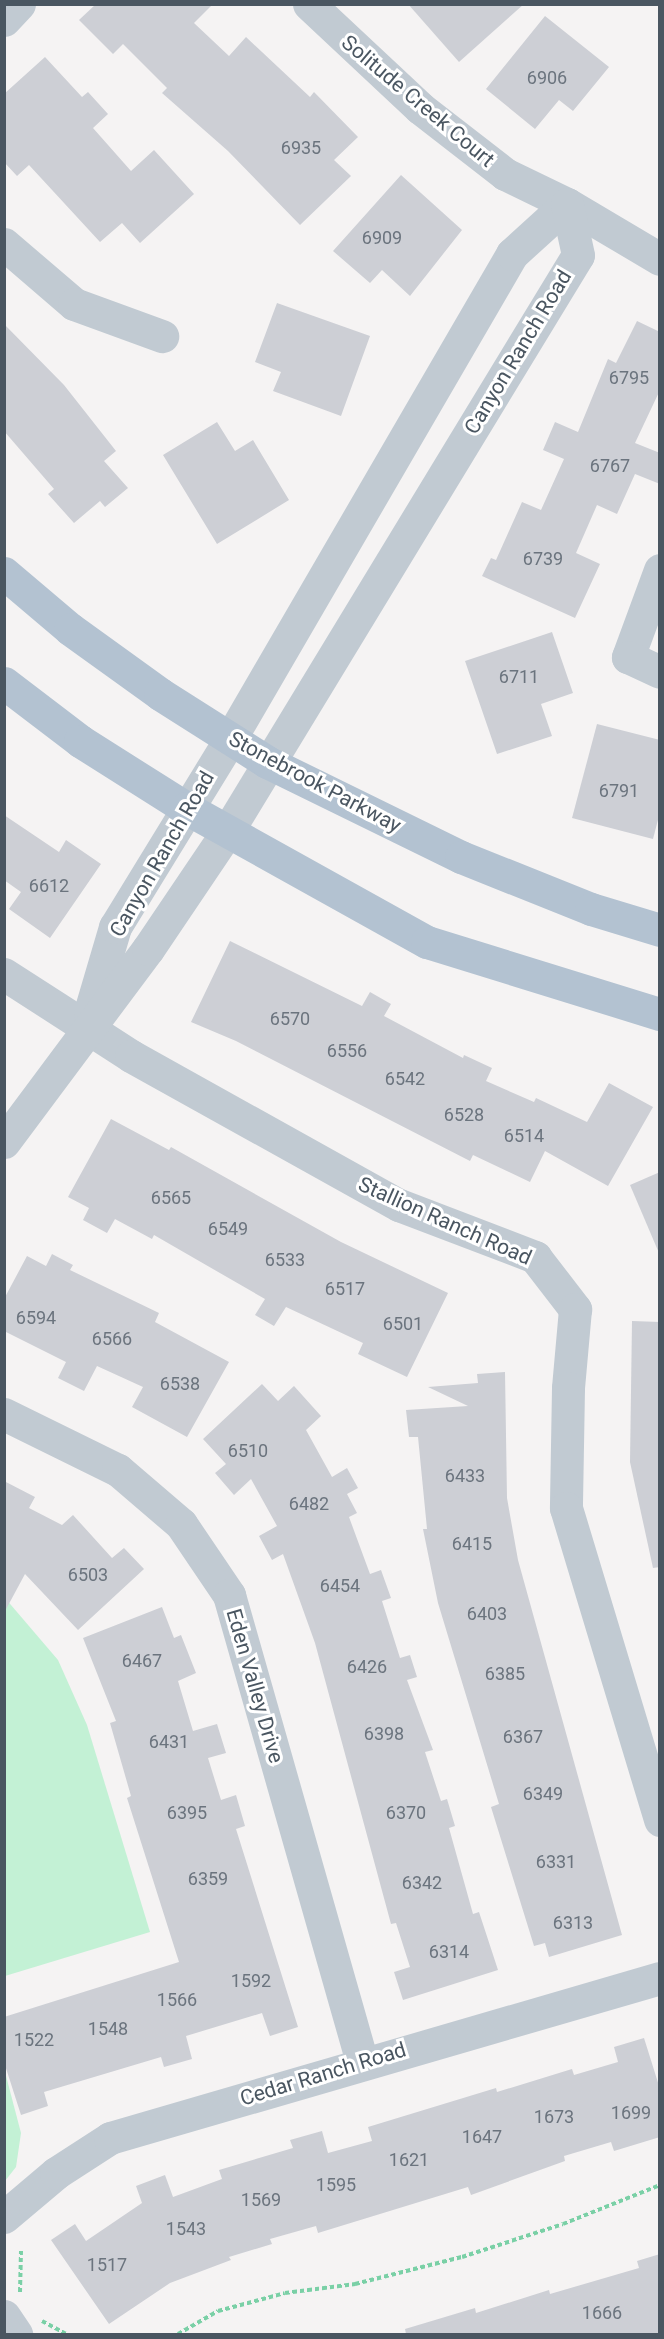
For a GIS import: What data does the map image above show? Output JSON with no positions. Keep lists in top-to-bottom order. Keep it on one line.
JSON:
{"streets":{"main road":["Stonebrook Parkway"],"street":["Solitude Creek Court","Canyon Ranch Road","Stallion Ranch Road","Eden Valley Drive","Cedar Ranch Road"]},"crossings":[["Solitude Creek Court","Canyon Ranch Road"],["Canyon Ranch Road","Stonebrook Parkway"],["Canyon Ranch Road","Stallion Ranch Road"],["Eden Valley Drive","Cedar Ranch Road"]],"house_numbers":["6906","6935","6909","6795","6767","6739","6711","6791","6612","6570","6556","6542","6528","6514","6565","6549","6533","6517","6594","6501","6566","6538","6510","6433","6482","6415","6503","6454","6403","6467","6426","6385","6398","6367","6431","6349","6395","6370","6331","6359","6342","6313","6314","1592","1566","1548","1522","1699","1673","1647","1621","1595","1569","1543","1517","1666"]}
